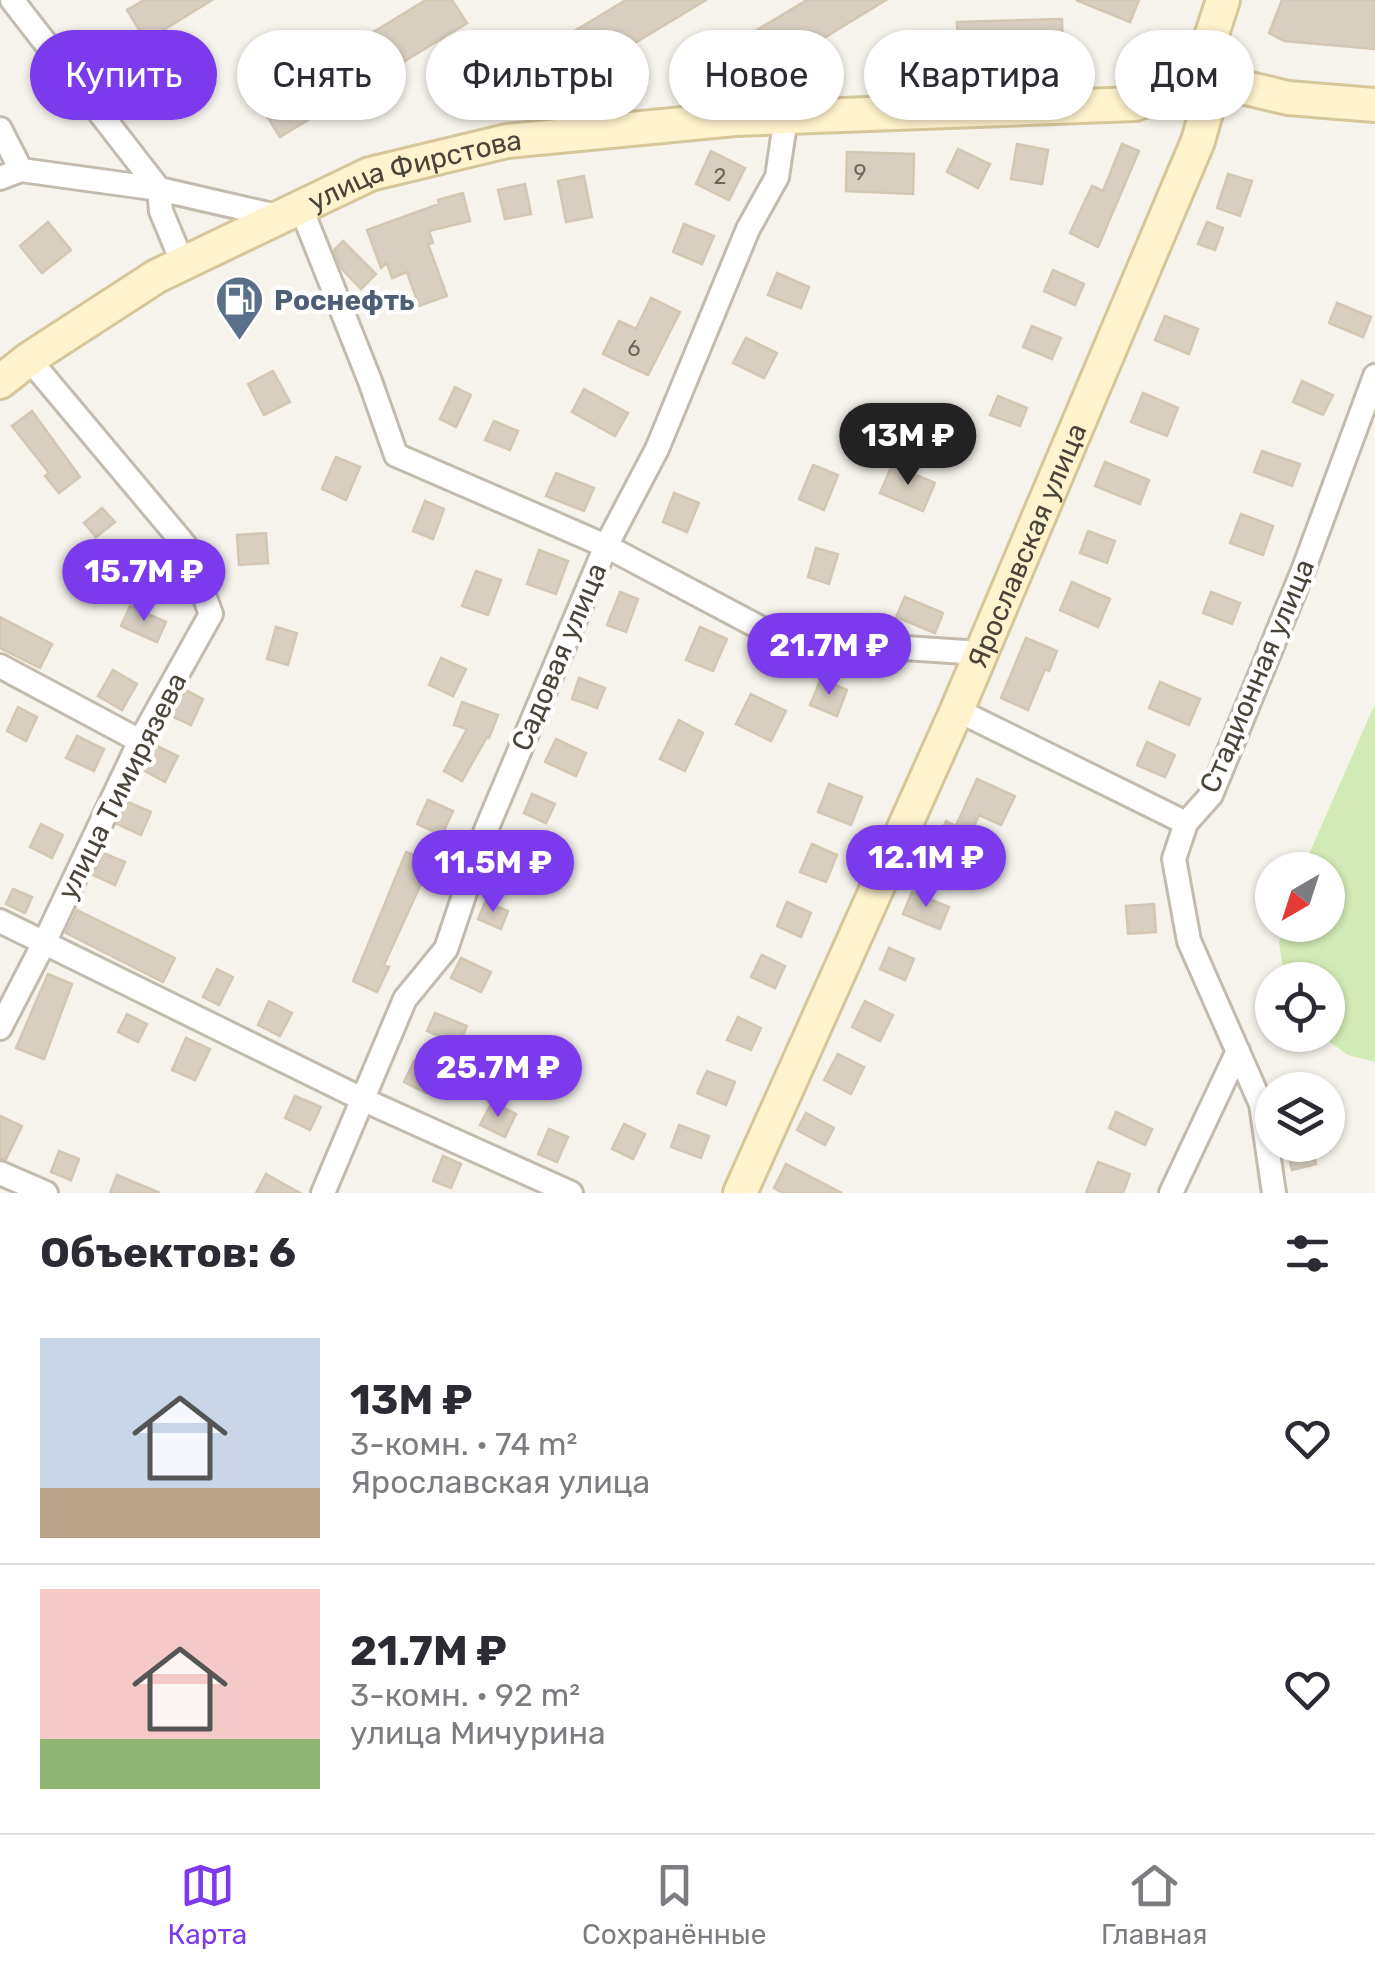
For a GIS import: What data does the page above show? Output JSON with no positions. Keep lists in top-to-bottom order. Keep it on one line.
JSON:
{"streets":{"street":["улица Фирстова","Ярославская улица","Садовая улица","Стадионная улица","улица Тимирязева"]},"crossings":[["улица Фирстова","улица Тимирязева"]],"places":{"fuel station":["Роснефть"]},"house_numbers":["9","2","6"],"north":"bottom left","page":{"chip":["Купить","Снять","Фильтры","Новое","Квартира","Дом"],"price":["13M ₽","15.7M ₽","21.7M ₽","12.1M ₽","11.5M ₽","25.7M ₽"],"heading":"Объектов: 6","list":[{"name":"13M ₽","note":"3-комн. · 74 m² · Ярославская улица"},{"name":"21.7M ₽","note":"3-комн. · 92 m² · улица Мичурина"}],"tabs":["Карта","Сохранённые","Главная"]}}
